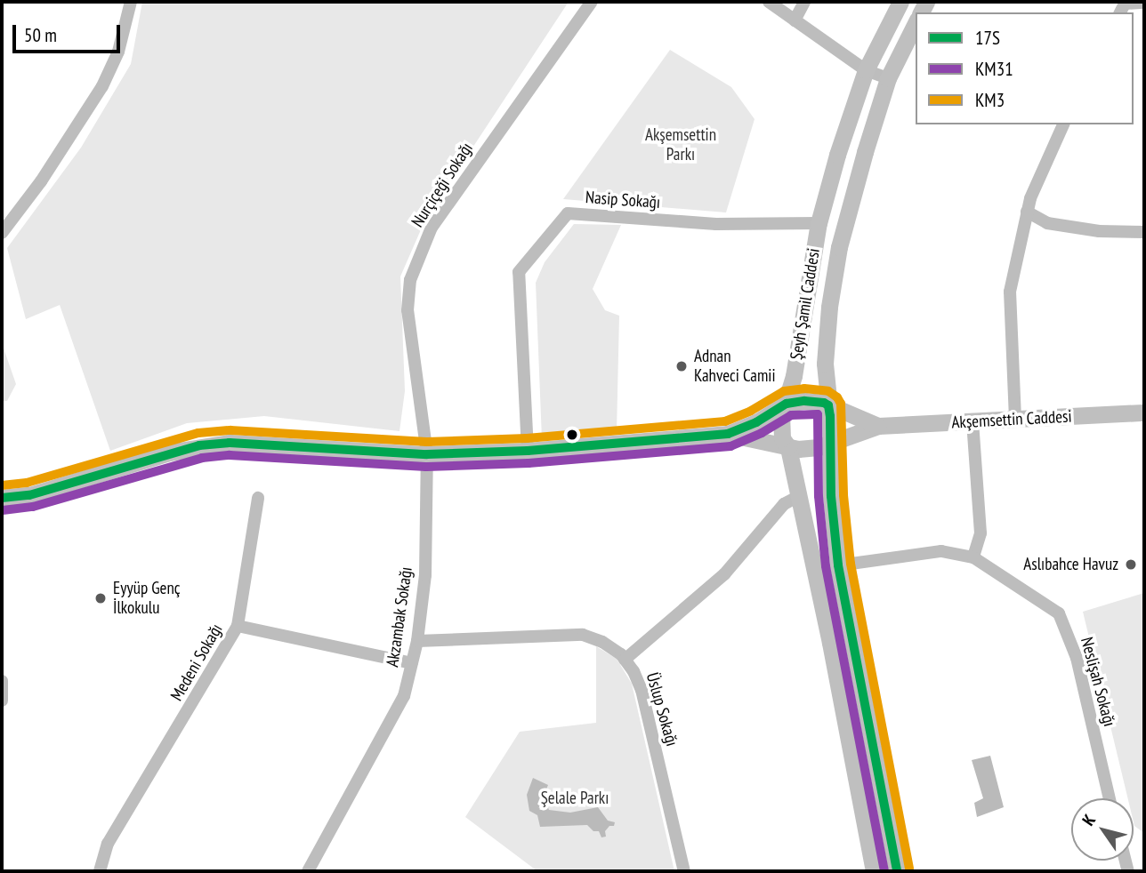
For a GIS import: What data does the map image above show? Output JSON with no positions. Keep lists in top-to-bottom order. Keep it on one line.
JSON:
{"streets":{"street":["Nurçiçeği Sokağı","Nasip Sokağı","Şeyh Şamil Caddesi","Akşemsettin Caddesi","Akzambak Sokağı","Medeni Sokağı","Neslişah Sokağı","Üslup Sokağı"]},"crossings":[["Nurçiçeği Sokağı","Akşemsettin Caddesi"],["Nurçiçeği Sokağı","Akzambak Sokağı"],["Nasip Sokağı","Şeyh Şamil Caddesi"],["Nasip Sokağı","Akşemsettin Caddesi"],["Şeyh Şamil Caddesi","Akşemsettin Caddesi"],["Şeyh Şamil Caddesi","Neslişah Sokağı"],["Akşemsettin Caddesi","Akzambak Sokağı"],["Akzambak Sokağı","Medeni Sokağı"],["Akzambak Sokağı","Üslup Sokağı"]],"parks":["Akşemsettin Parkı","Şelale Parkı"],"places":["Adnan Kahveci Camii","Aslıbahce Havuz","Eyyüp Genç İlkokulu"],"lines":["transit line KM3","transit line 17S","transit line KM31"],"legend":["17S","KM31","KM3"],"scale_bar":"50 m","north":"top left"}
